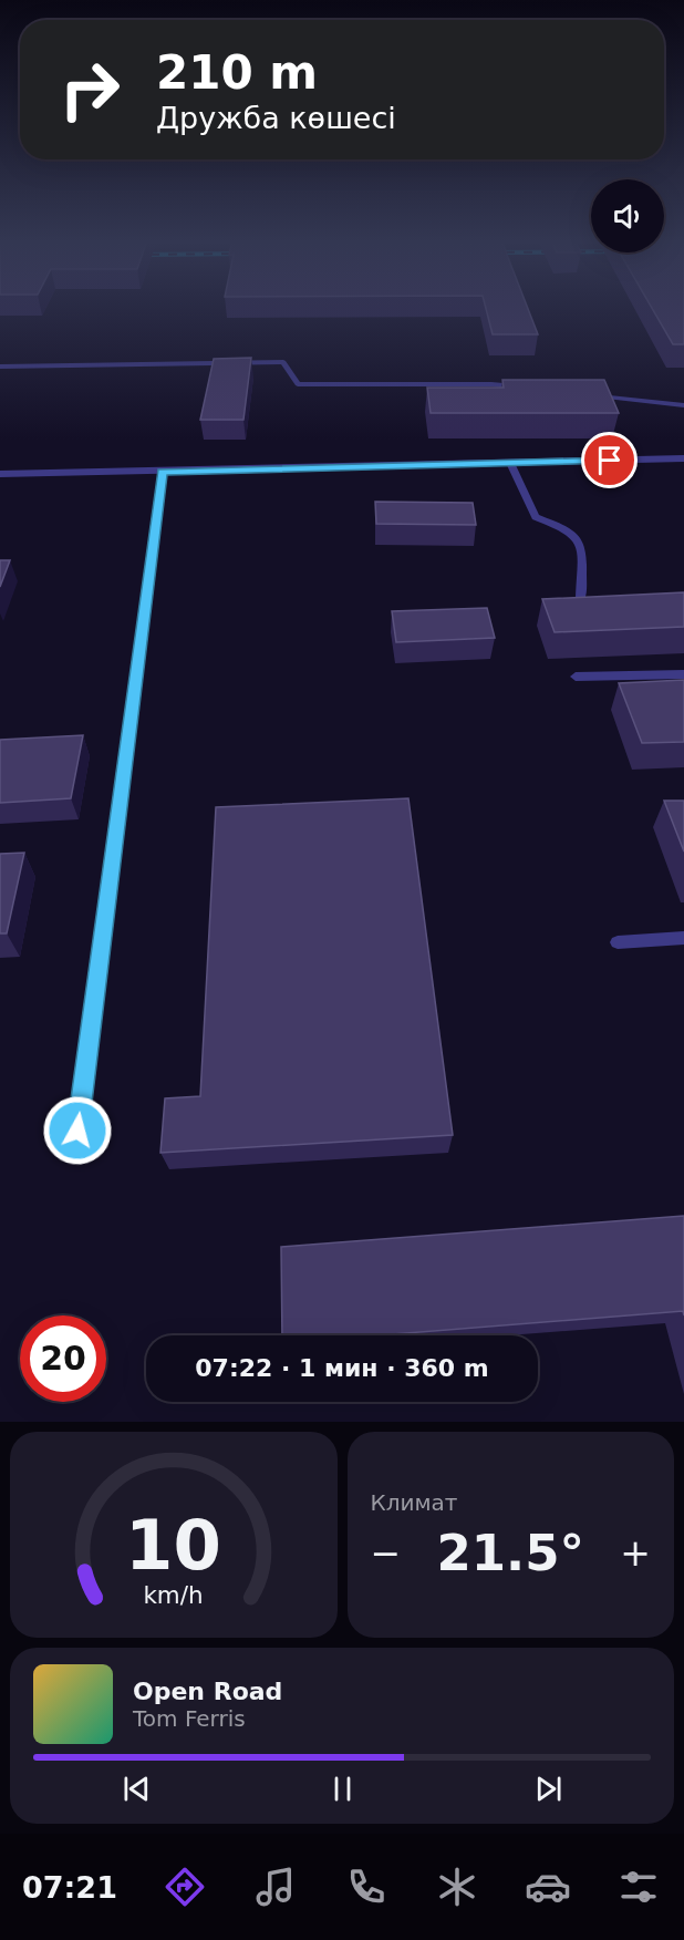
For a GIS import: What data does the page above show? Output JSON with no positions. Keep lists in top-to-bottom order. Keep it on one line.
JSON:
{"page":{"turn":["210 m","Дружба көшесі"],"limit":"20","trip":"07:22 · 1 мин · 360 m","tile":"Климат","heat":["−","21.5°","+"],"song":["Open Road","Tom Ferris"],"tabs":"07:21","gauge":["10","km/h"]}}
